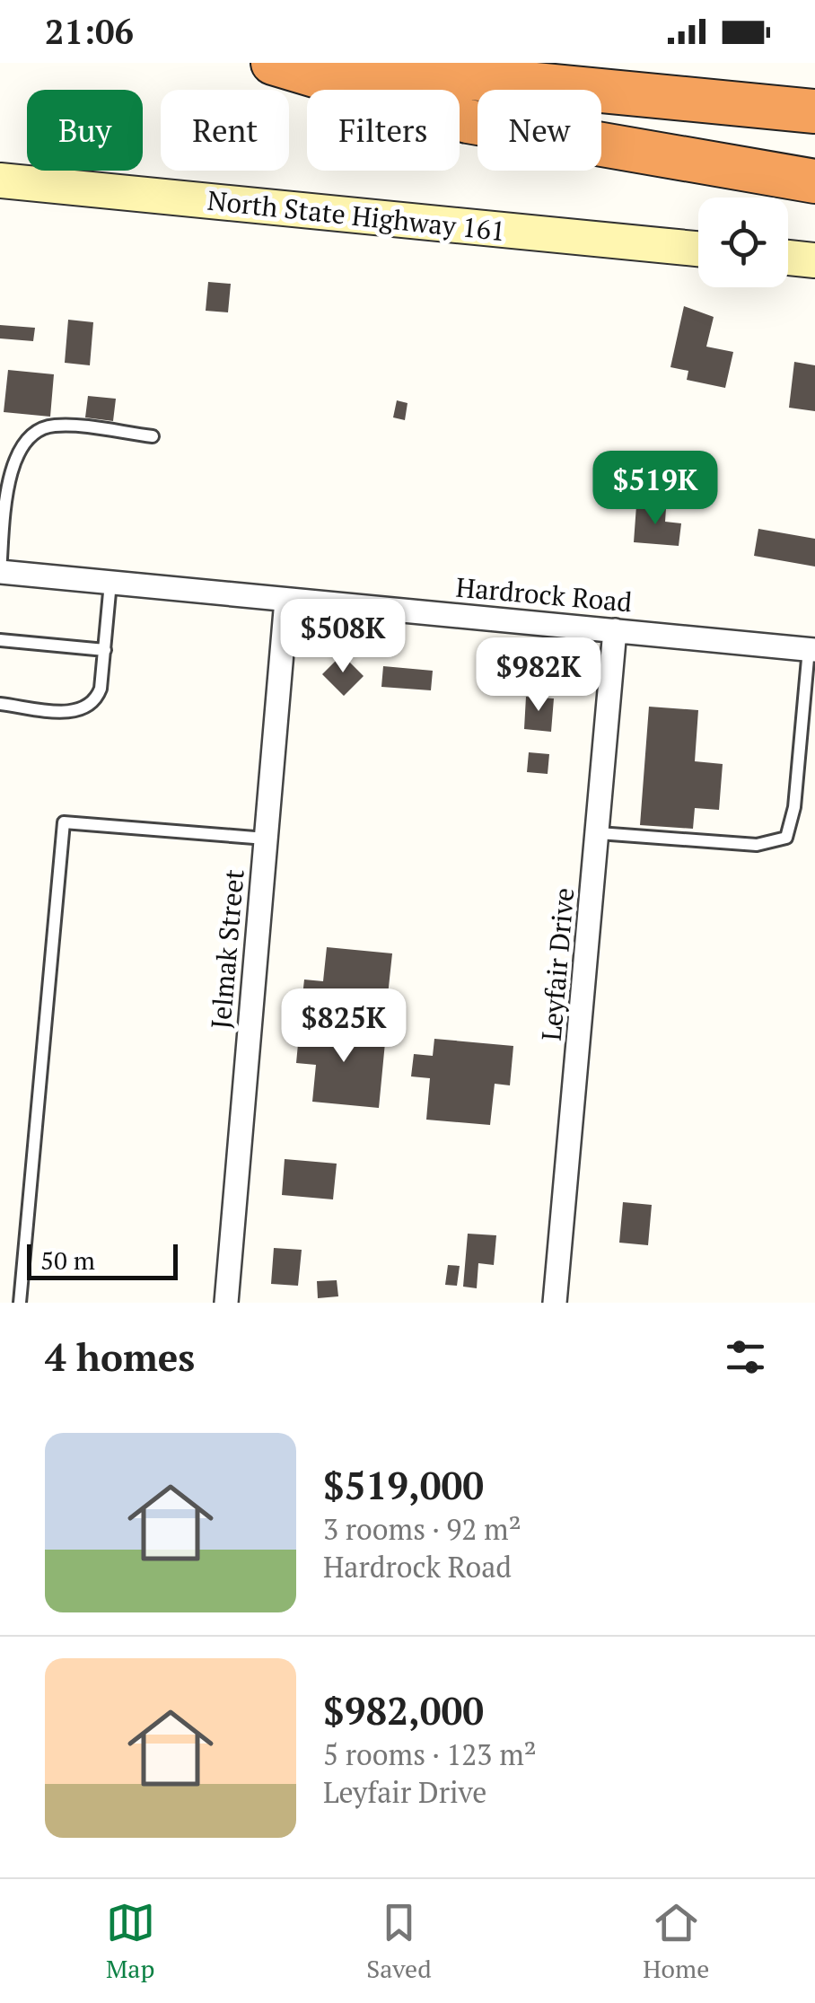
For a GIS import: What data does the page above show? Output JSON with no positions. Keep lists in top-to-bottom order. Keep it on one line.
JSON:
{"streets":{"main road":["North State Highway 161"],"street":["Hardrock Road","Jelmak Street","Leyfair Drive"]},"crossings":[["Hardrock Road","Jelmak Street"],["Hardrock Road","Leyfair Drive"]],"scale_bar":"50 m","page":{"status":"21:06","chip":["Buy","Rent","Filters","New"],"price":["$519K","$508K","$982K","$825K"],"scale":"50 m","heading":"4 homes","list":[{"name":"$519,000","note":"3 rooms · 92 m² · Hardrock Road"},{"name":"$982,000","note":"5 rooms · 123 m² · Leyfair Drive"}],"tabs":["Map","Saved","Home"]}}
